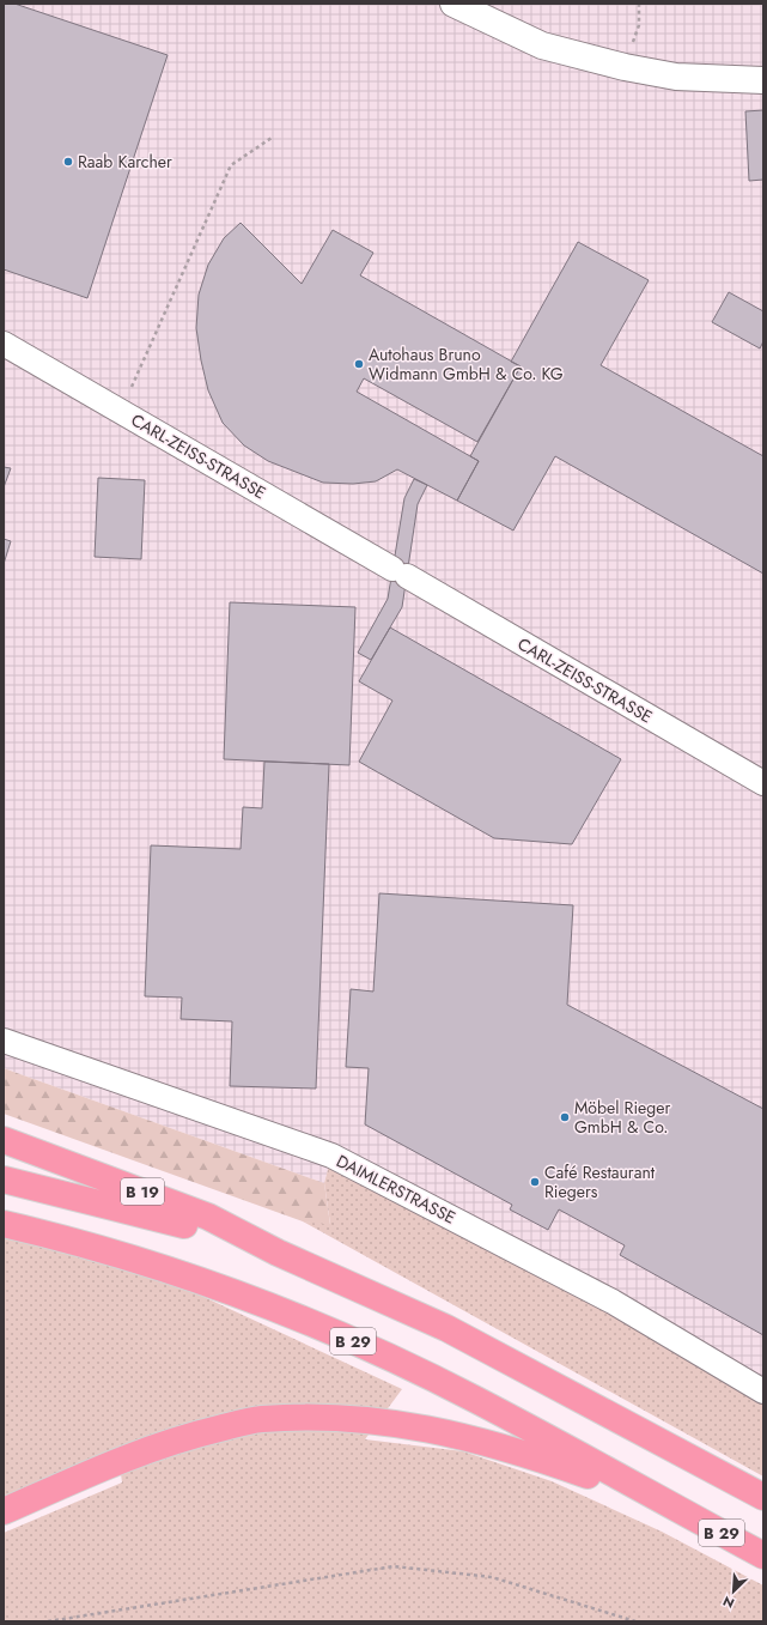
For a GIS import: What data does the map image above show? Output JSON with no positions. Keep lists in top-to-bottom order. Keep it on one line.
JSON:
{"streets":{"highway":["B 19","B 29"],"street":["CARL-ZEISS-STRASSE","DAIMLERSTRASSE"]},"places":["Raab Karcher","Autohaus Bruno Widmann GmbH & Co. KG","Möbel Rieger GmbH & Co.","Café Restaurant Riegers"],"north":"bottom left"}
